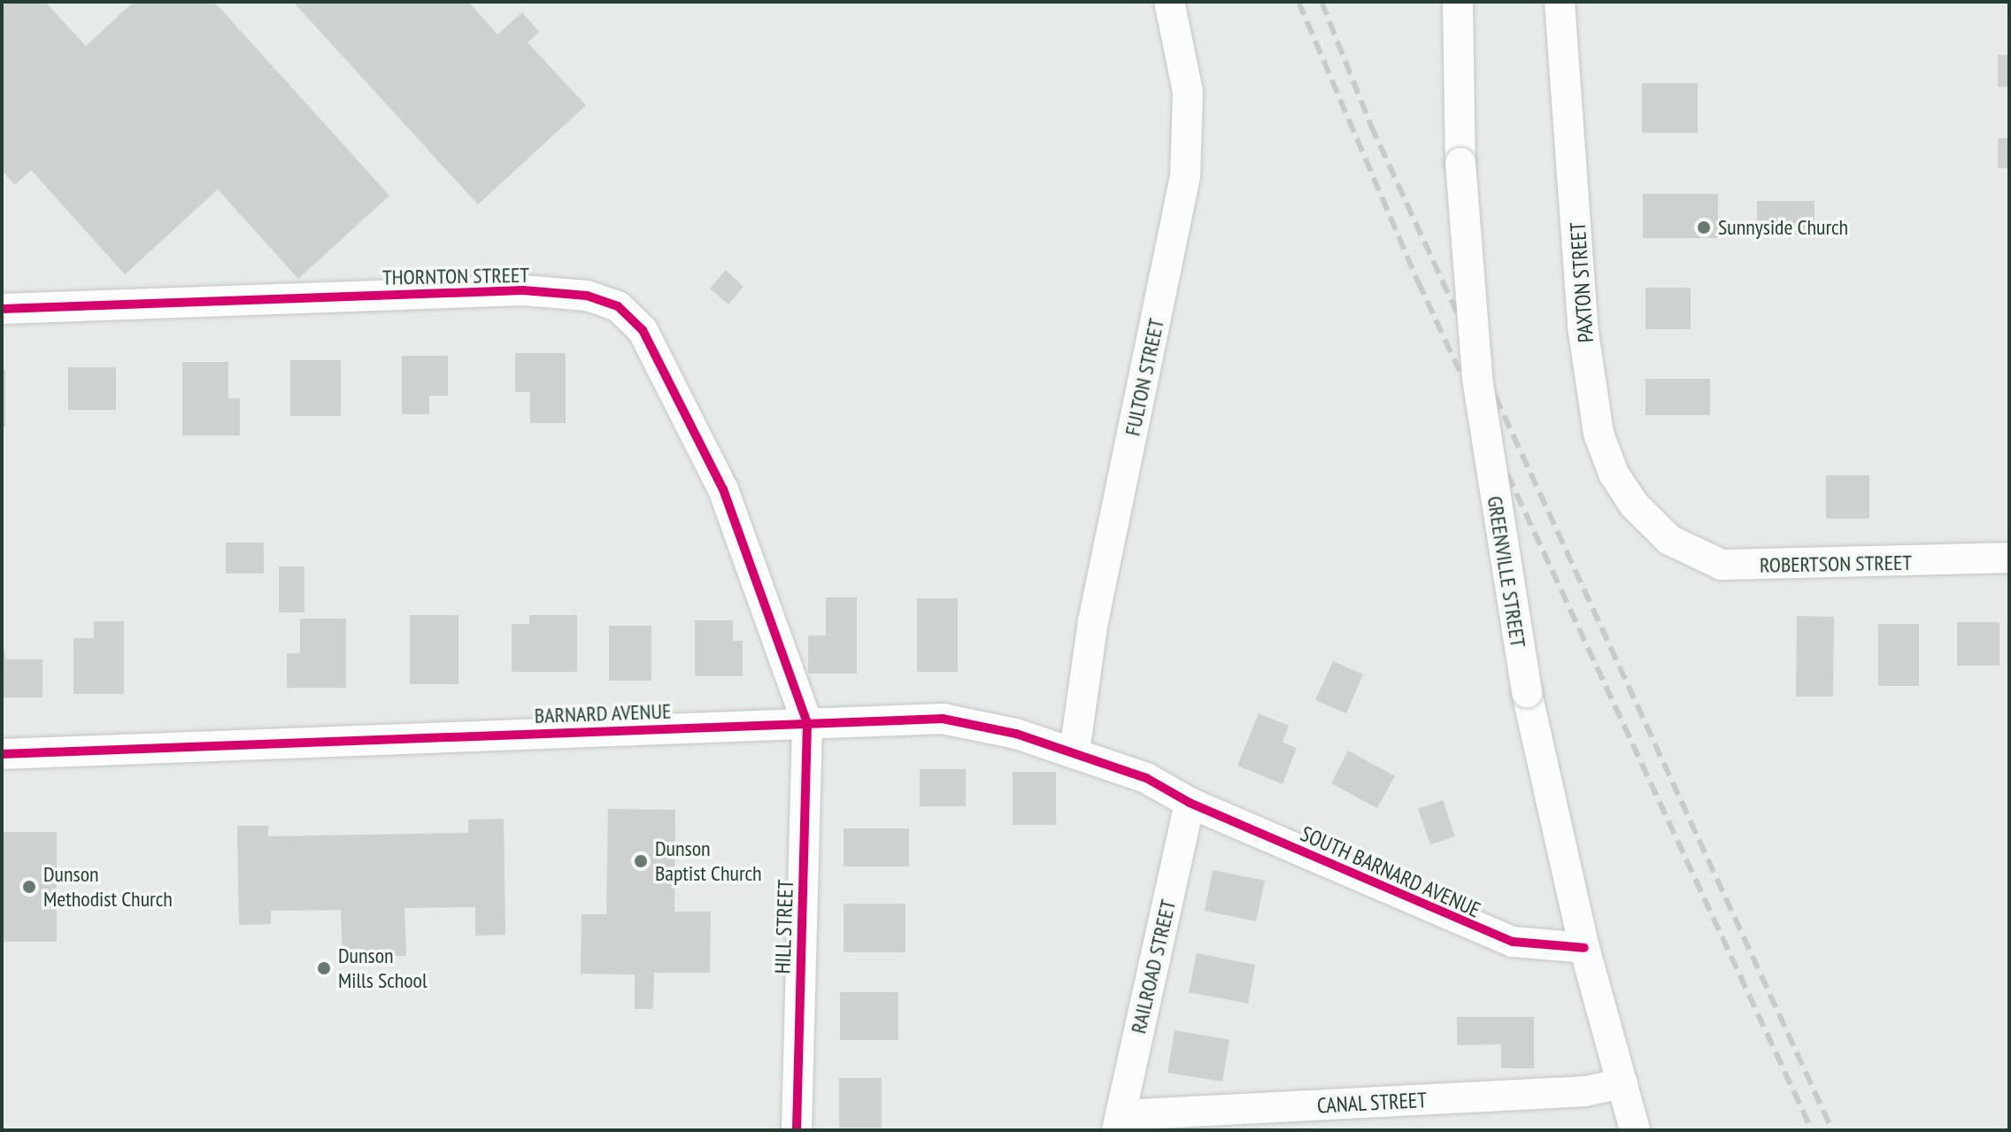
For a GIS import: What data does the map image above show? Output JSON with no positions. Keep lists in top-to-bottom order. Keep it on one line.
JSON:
{"streets":{"street":["THORNTON STREET","PAXTON STREET","FULTON STREET","ROBERTSON STREET","GREENVILLE STREET","BARNARD AVENUE","SOUTH BARNARD AVENUE","HILL STREET","RAILROAD STREET","CANAL STREET"]},"crossings":[["THORNTON STREET","BARNARD AVENUE"],["THORNTON STREET","HILL STREET"],["PAXTON STREET","ROBERTSON STREET"],["FULTON STREET","BARNARD AVENUE"],["GREENVILLE STREET","SOUTH BARNARD AVENUE"],["GREENVILLE STREET","CANAL STREET"],["BARNARD AVENUE","SOUTH BARNARD AVENUE"],["BARNARD AVENUE","HILL STREET"],["BARNARD AVENUE","RAILROAD STREET"],["SOUTH BARNARD AVENUE","RAILROAD STREET"],["RAILROAD STREET","CANAL STREET"]],"places":["Sunnyside Church","Dunson Baptist Church","Dunson Methodist Church","Dunson Mills School"]}
